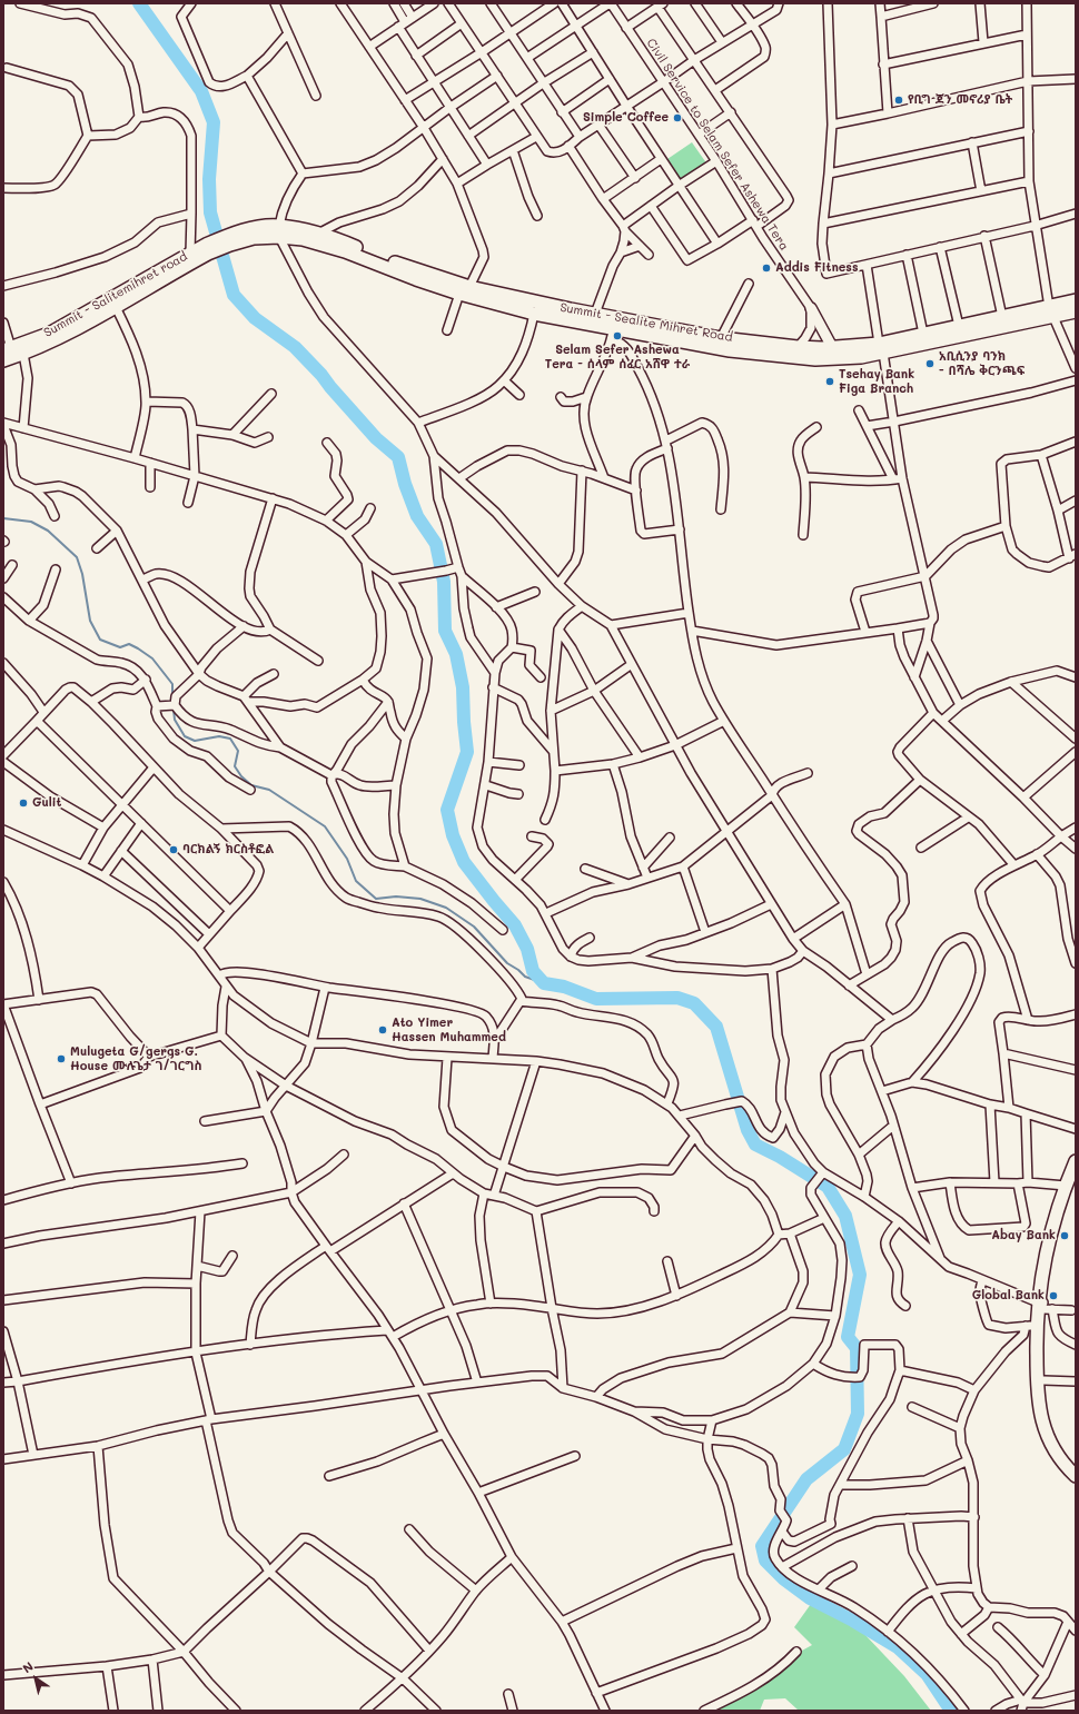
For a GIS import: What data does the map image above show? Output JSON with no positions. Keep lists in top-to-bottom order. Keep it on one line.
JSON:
{"streets":{"main road":["Summit - Salitemihret road","Summit - Sealite Mihret Road"],"street":["Civil Service to Selam Sefer Ashewa Tera"]},"crossings":[["Summit - Salitemihret road","Summit - Sealite Mihret Road"]],"places":["የቢግ ጆን መኖሪያ ቤት","Simple Coffee","Addis Fitness","Selam Sefer Ashewa Tera - ሰላም ሰፈር አሸዋ ተራ","አቢሲንያ ባንክ - በሻሌ ቅርንጫፍ","Tsehay Bank Figa Branch","Gulit","ባርክልኝ ክርስቶፎል","Ato Yimer Hassen Muhammed","Mulugeta G/gergs G. House ሙሉጌታ ገ/ገርግስ","Abay Bank","Global Bank"],"north":"top left"}
